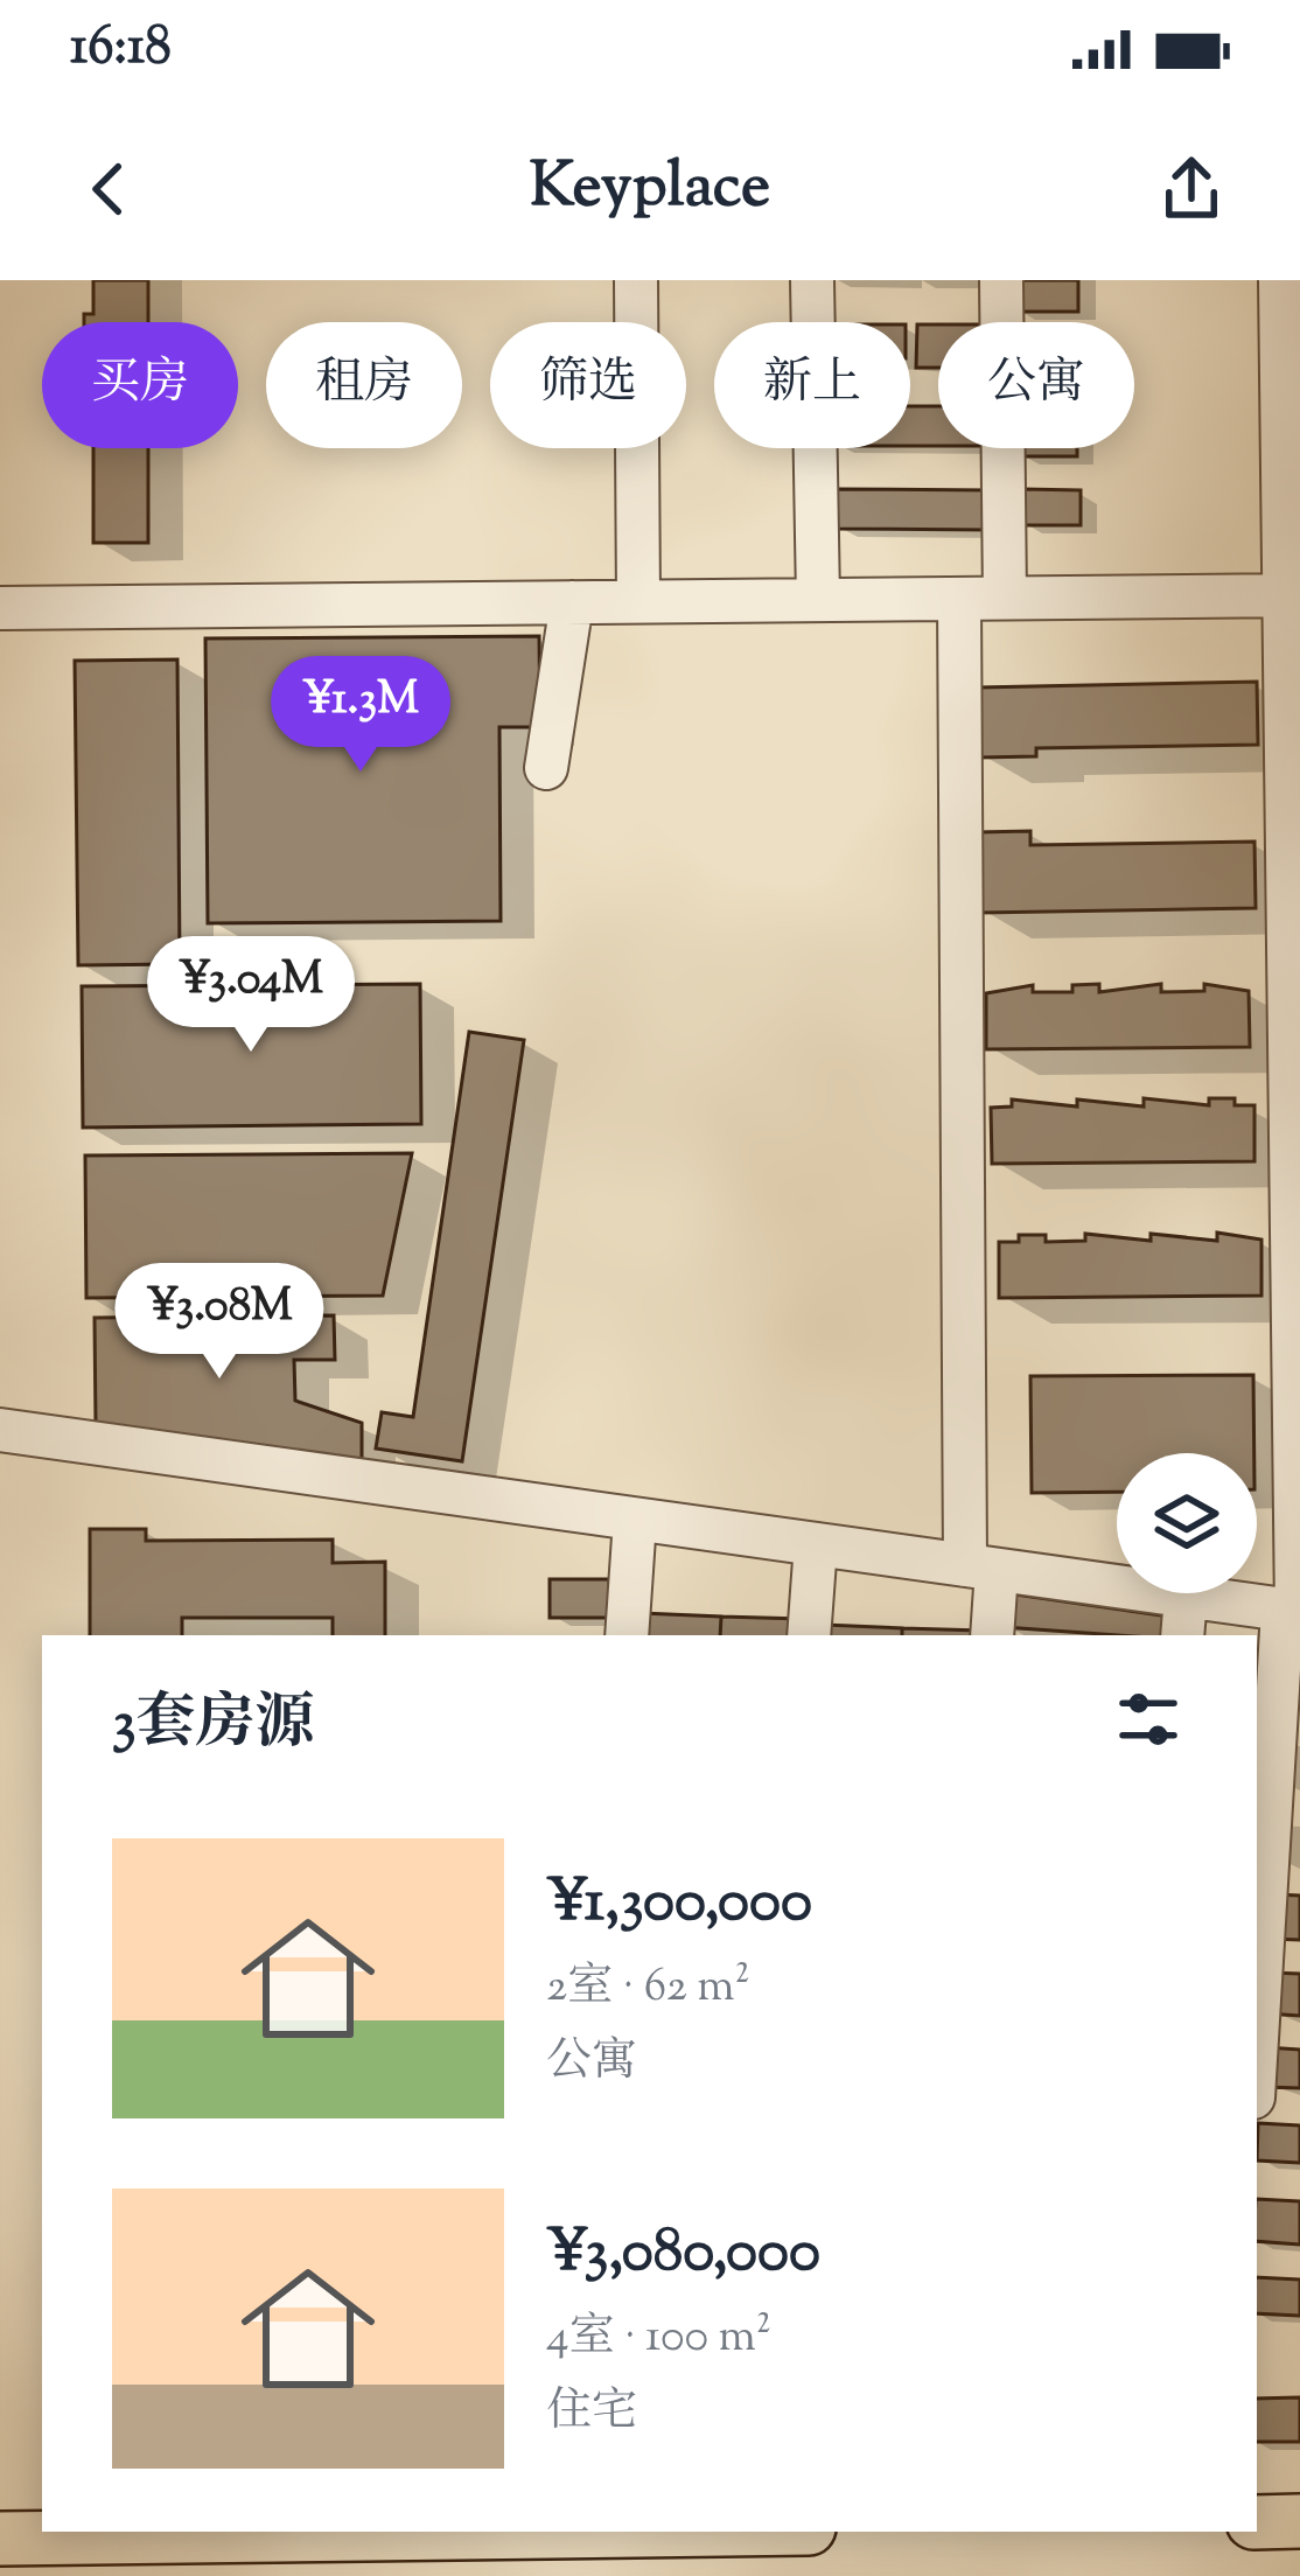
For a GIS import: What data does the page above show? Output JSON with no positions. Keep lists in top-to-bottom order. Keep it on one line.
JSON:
{"page":{"status":"16:18","header":"Keyplace","chip":["买房","租房","筛选","新上","公寓"],"price":["¥1.3M","¥3.04M","¥3.08M"],"heading":"3套房源","list":[{"name":"¥1,300,000","note":"2室 · 62 m² · 公寓"},{"name":"¥3,080,000","note":"4室 · 100 m² · 住宅"}]}}
